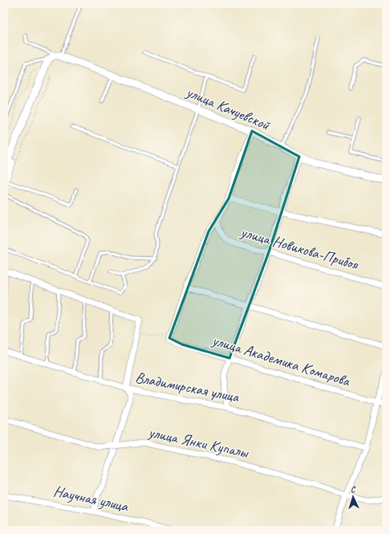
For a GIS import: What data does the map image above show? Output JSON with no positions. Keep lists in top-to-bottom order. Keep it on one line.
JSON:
{"streets":{"street":["улица Качуевской","улица Новикова-Прибоя","улица Академика Комарова","Владимирская улица","улица Янки Купалы","Научная улица"]},"north":"top"}
